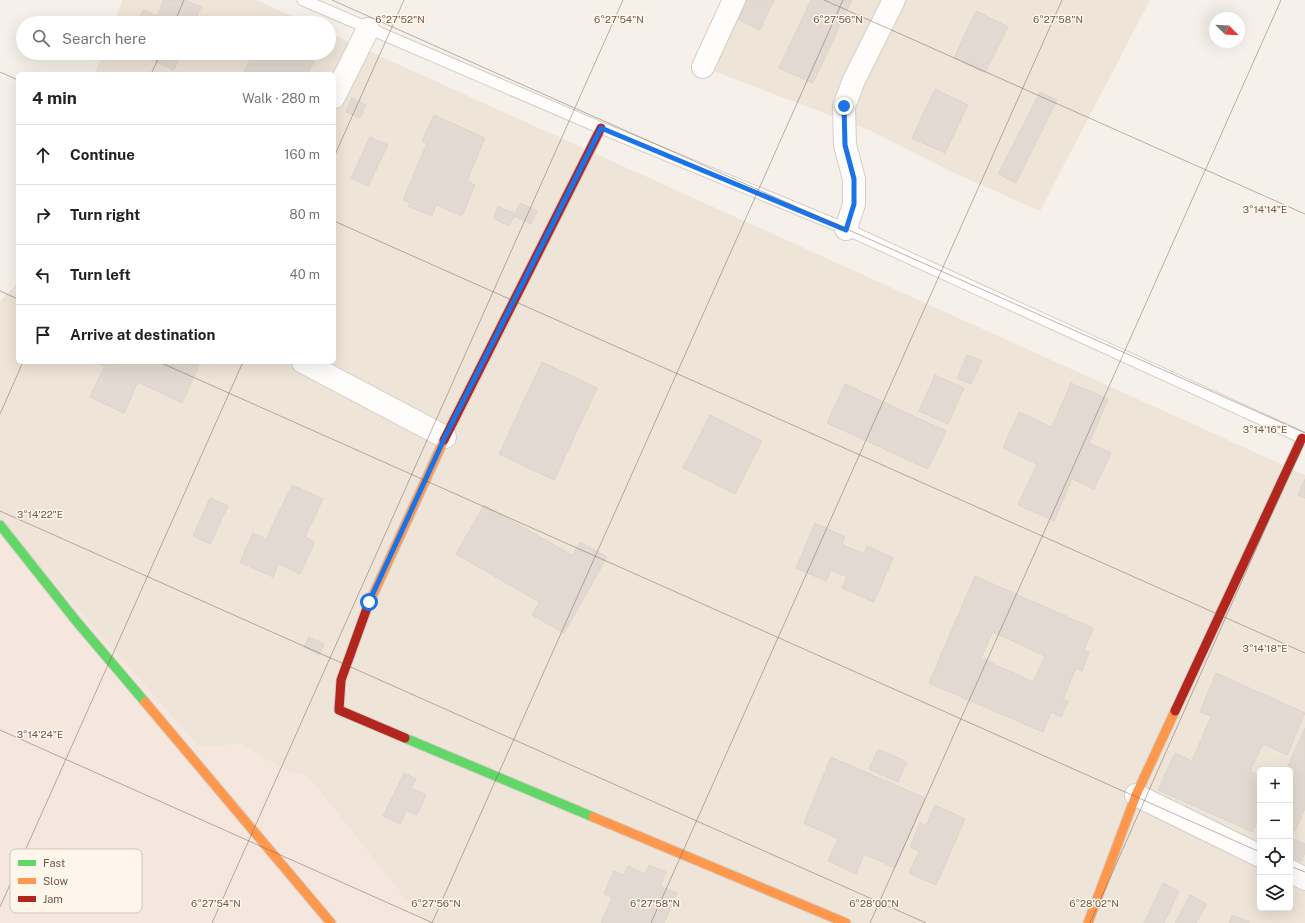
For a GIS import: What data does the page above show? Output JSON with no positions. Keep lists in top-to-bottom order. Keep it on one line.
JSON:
{"legend":["Fast","Slow","Jam"],"north":"bottom right","page":{"search":"Search here","heading":["4 min","Walk · 280 m"],"list":[["Continue","160 m"],["Turn right","80 m"],["Turn left","40 m"],"Arrive at destination"],"map_buttons":["+","−"]},"coordinates":["6°27'52\"N","6°27'54\"N","6°27'56\"N","6°27'58\"N","3°14'14\"E","3°14'16\"E","3°14'22\"E","3°14'18\"E","3°14'24\"E","6°28'00\"N","6°28'02\"N"]}
